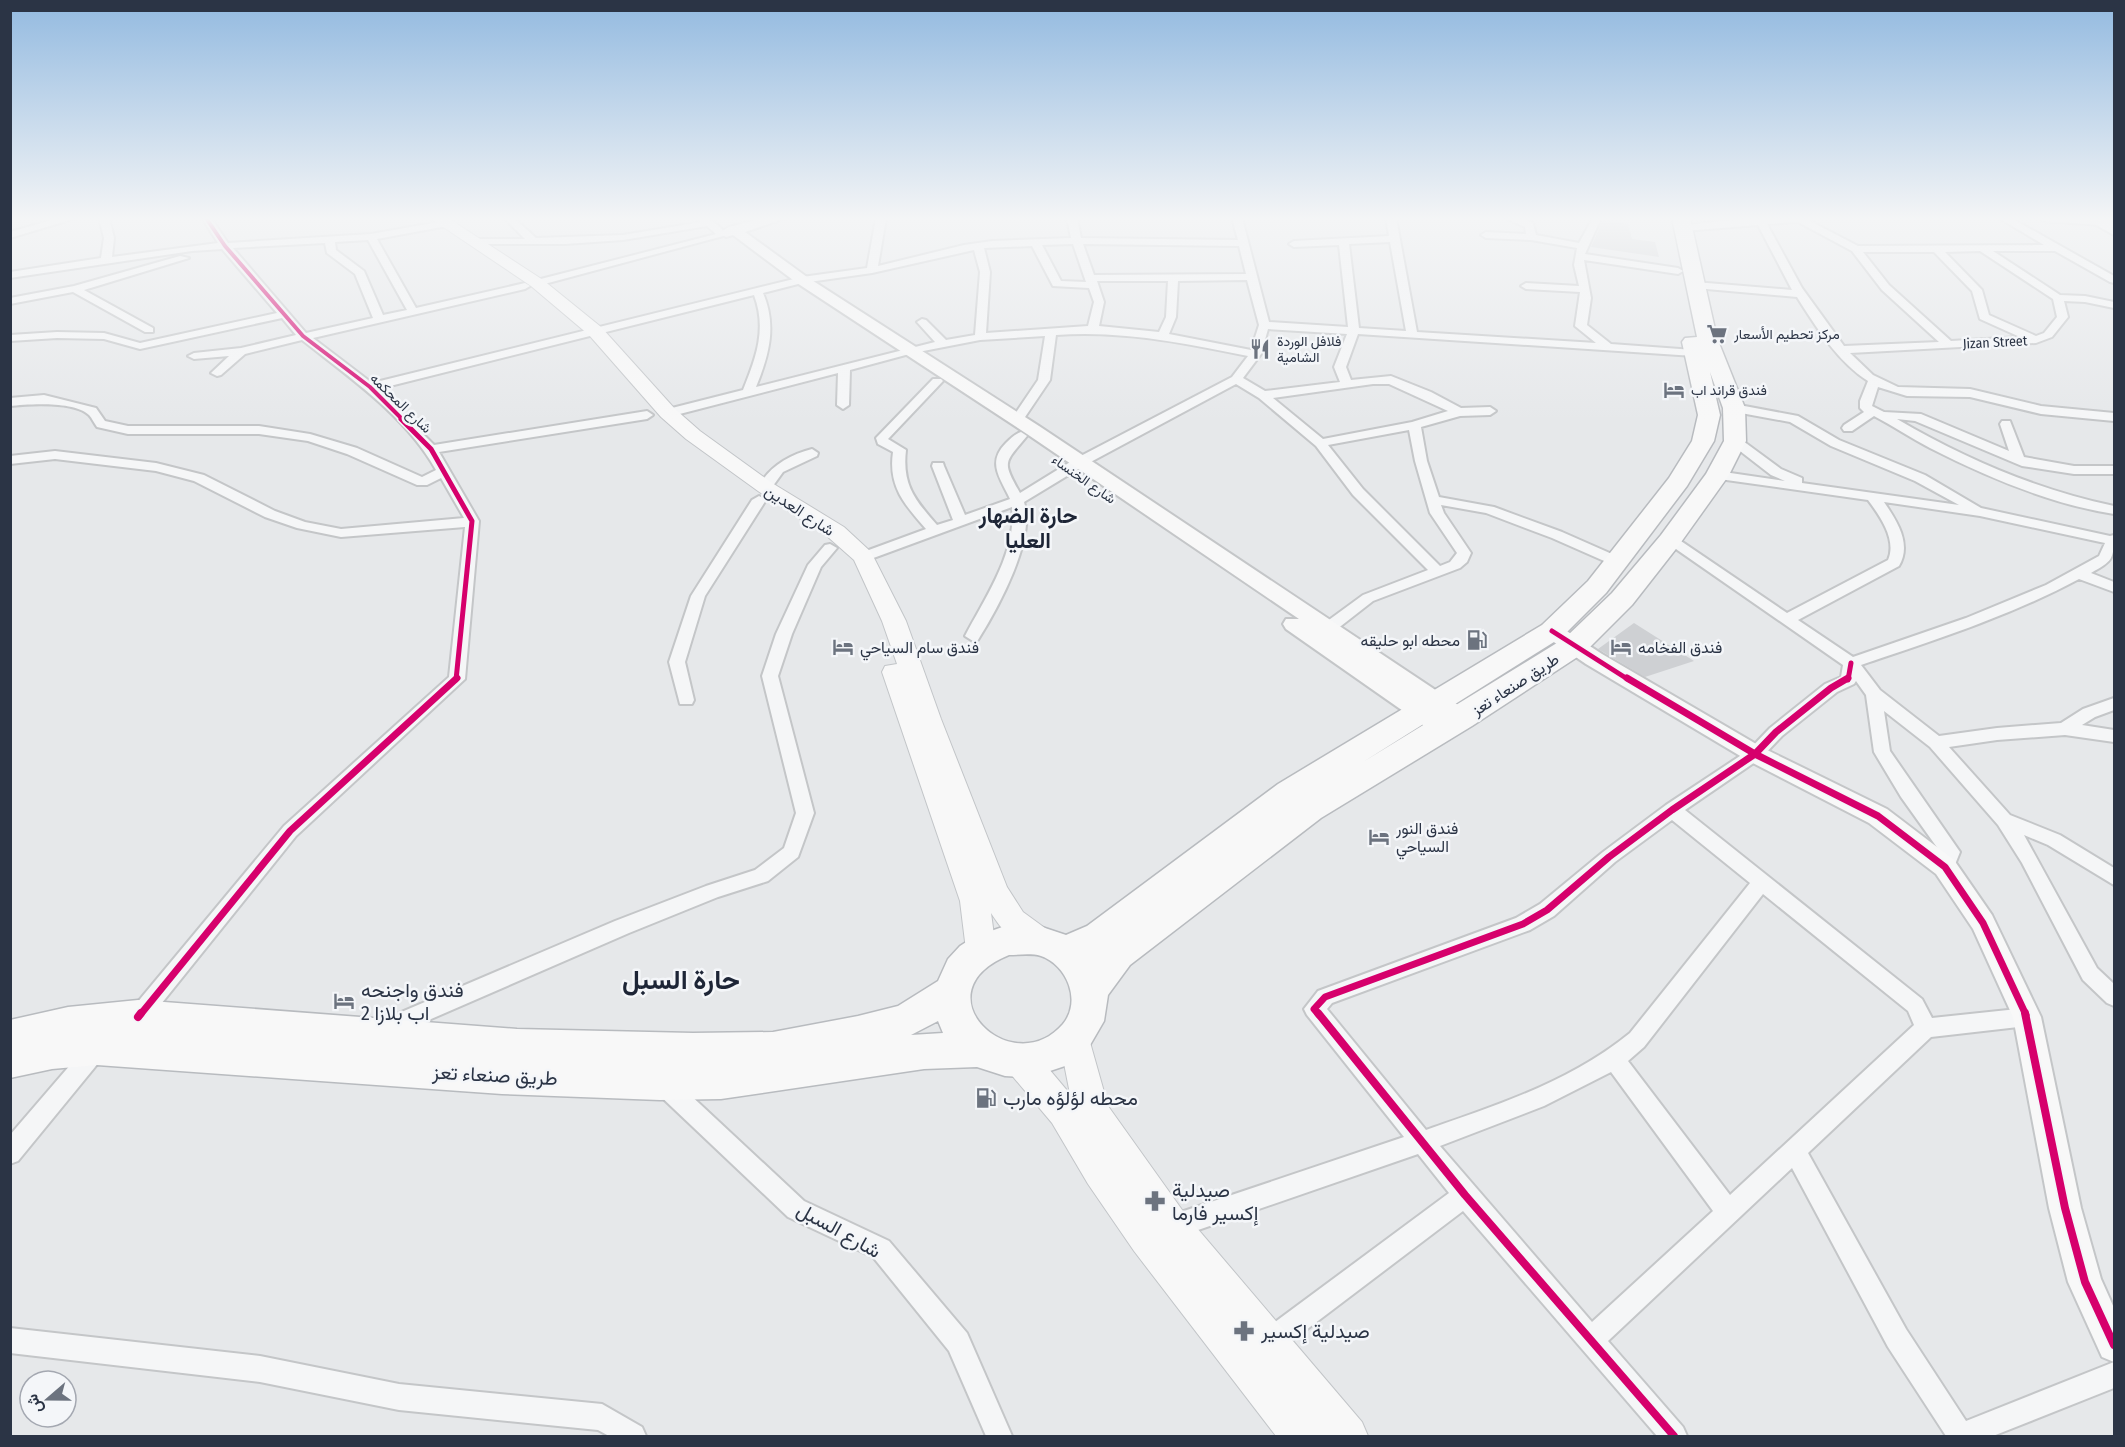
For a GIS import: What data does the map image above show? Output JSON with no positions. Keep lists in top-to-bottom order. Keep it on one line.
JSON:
{"streets":{"highway":["طريق صنعاء تعز"],"main road":["شارع العدين"],"street":["Jizan Street","شارع المحكمه","شارع الخنساء","شارع السبل"]},"crossings":[["شارع الخنساء","طريق صنعاء تعز"],["شارع العدين","طريق صنعاء تعز"],["طريق صنعاء تعز","شارع السبل"]],"districts":["حارة الضهار العليا","حارة السبل"],"places":{"supermarket":["مركز تحطيم الأسعار"],"restaurant":["فلافل الوردة الشامية"],"hotel":["فندق قراند اب","فندق سام السياحي","فندق الفخامه","فندق النور السياحي","فندق واجنحه اب بلازا 2"],"fuel station":["محطه ابو حليقه","محطه لؤلؤه مارب"],"pharmacy":["صيدلية إكسير فارما","صيدلية إكسير"]},"north":"left"}
